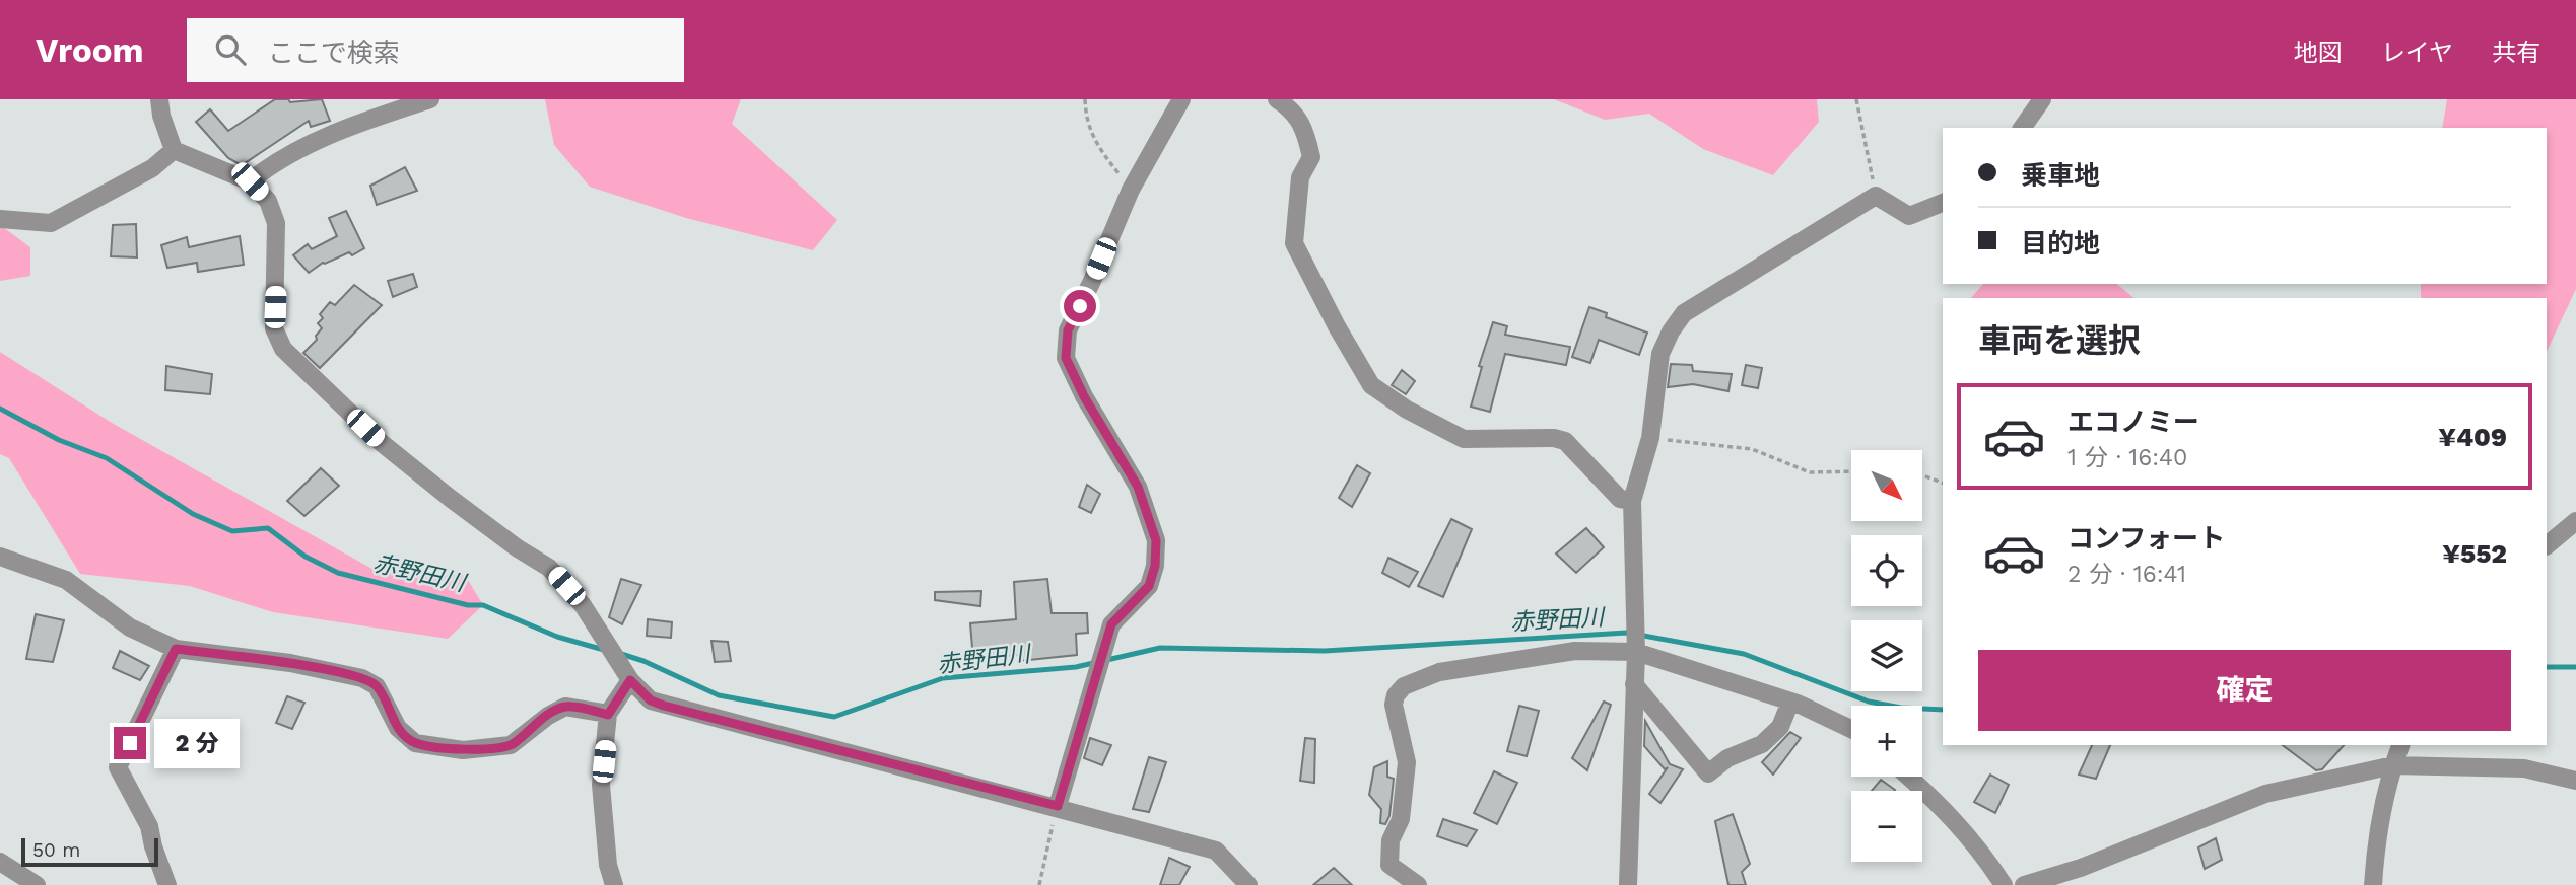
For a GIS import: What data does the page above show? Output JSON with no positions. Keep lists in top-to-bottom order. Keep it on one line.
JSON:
{"water":["赤野田川"],"scale_bar":"50 m","north":"bottom right","page":{"header":"Vroom","search":"ここで検索","nav":["地図","レイヤ","共有"],"banner":["乗車地","目的地"],"heading":"車両を選択","list":[{"name":"エコノミー","note":"1 分 · 16:40","value":"¥409"},{"name":"コンフォート","note":"2 分 · 16:41","value":"¥552"}],"map_buttons":["+","−"],"buttons":"確定","bubble":"2 分","scale":"50 m"}}
